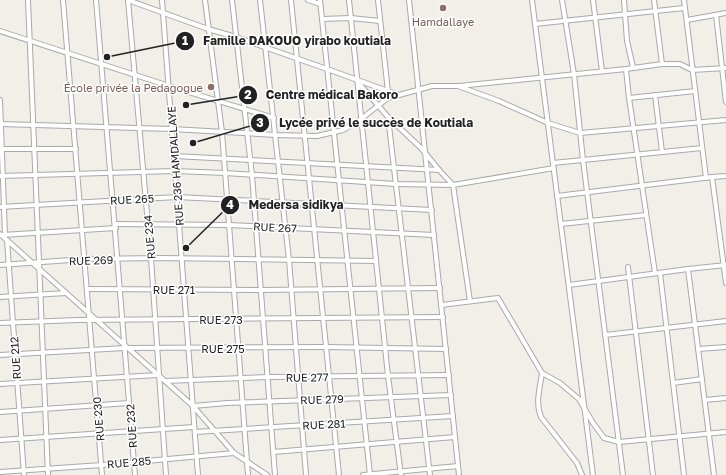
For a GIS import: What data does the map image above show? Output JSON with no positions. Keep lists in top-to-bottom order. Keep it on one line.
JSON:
{"streets":{"street":["RUE 236 HAMDALLAYE","RUE 265","RUE 267","RUE 234","RUE 269","RUE 271","RUE 273","RUE 275","RUE 212","RUE 277","RUE 279","RUE 230","RUE 281","RUE 232","RUE 285"]},"crossings":[["RUE 236 HAMDALLAYE","RUE 265"],["RUE 236 HAMDALLAYE","RUE 267"],["RUE 236 HAMDALLAYE","RUE 269"],["RUE 236 HAMDALLAYE","RUE 271"],["RUE 236 HAMDALLAYE","RUE 273"],["RUE 236 HAMDALLAYE","RUE 275"],["RUE 236 HAMDALLAYE","RUE 277"],["RUE 236 HAMDALLAYE","RUE 279"],["RUE 236 HAMDALLAYE","RUE 281"],["RUE 236 HAMDALLAYE","RUE 285"],["RUE 265","RUE 234"],["RUE 265","RUE 230"],["RUE 265","RUE 232"],["RUE 267","RUE 234"],["RUE 267","RUE 230"],["RUE 267","RUE 232"],["RUE 234","RUE 269"],["RUE 234","RUE 271"],["RUE 234","RUE 273"],["RUE 234","RUE 275"],["RUE 234","RUE 281"],["RUE 234","RUE 285"],["RUE 269","RUE 212"],["RUE 269","RUE 230"],["RUE 269","RUE 232"],["RUE 271","RUE 230"],["RUE 271","RUE 232"],["RUE 273","RUE 212"],["RUE 273","RUE 230"],["RUE 273","RUE 232"],["RUE 275","RUE 212"],["RUE 275","RUE 230"],["RUE 275","RUE 232"],["RUE 212","RUE 281"],["RUE 212","RUE 285"],["RUE 230","RUE 281"],["RUE 230","RUE 285"],["RUE 281","RUE 232"],["RUE 232","RUE 285"]],"places":["Hamdallaye","Famille DAKOUO yirabo koutiala","École privée la Pedagogue","Centre médical Bakoro","Lycée privé le succès de Koutiala","Medersa sidikya"]}
